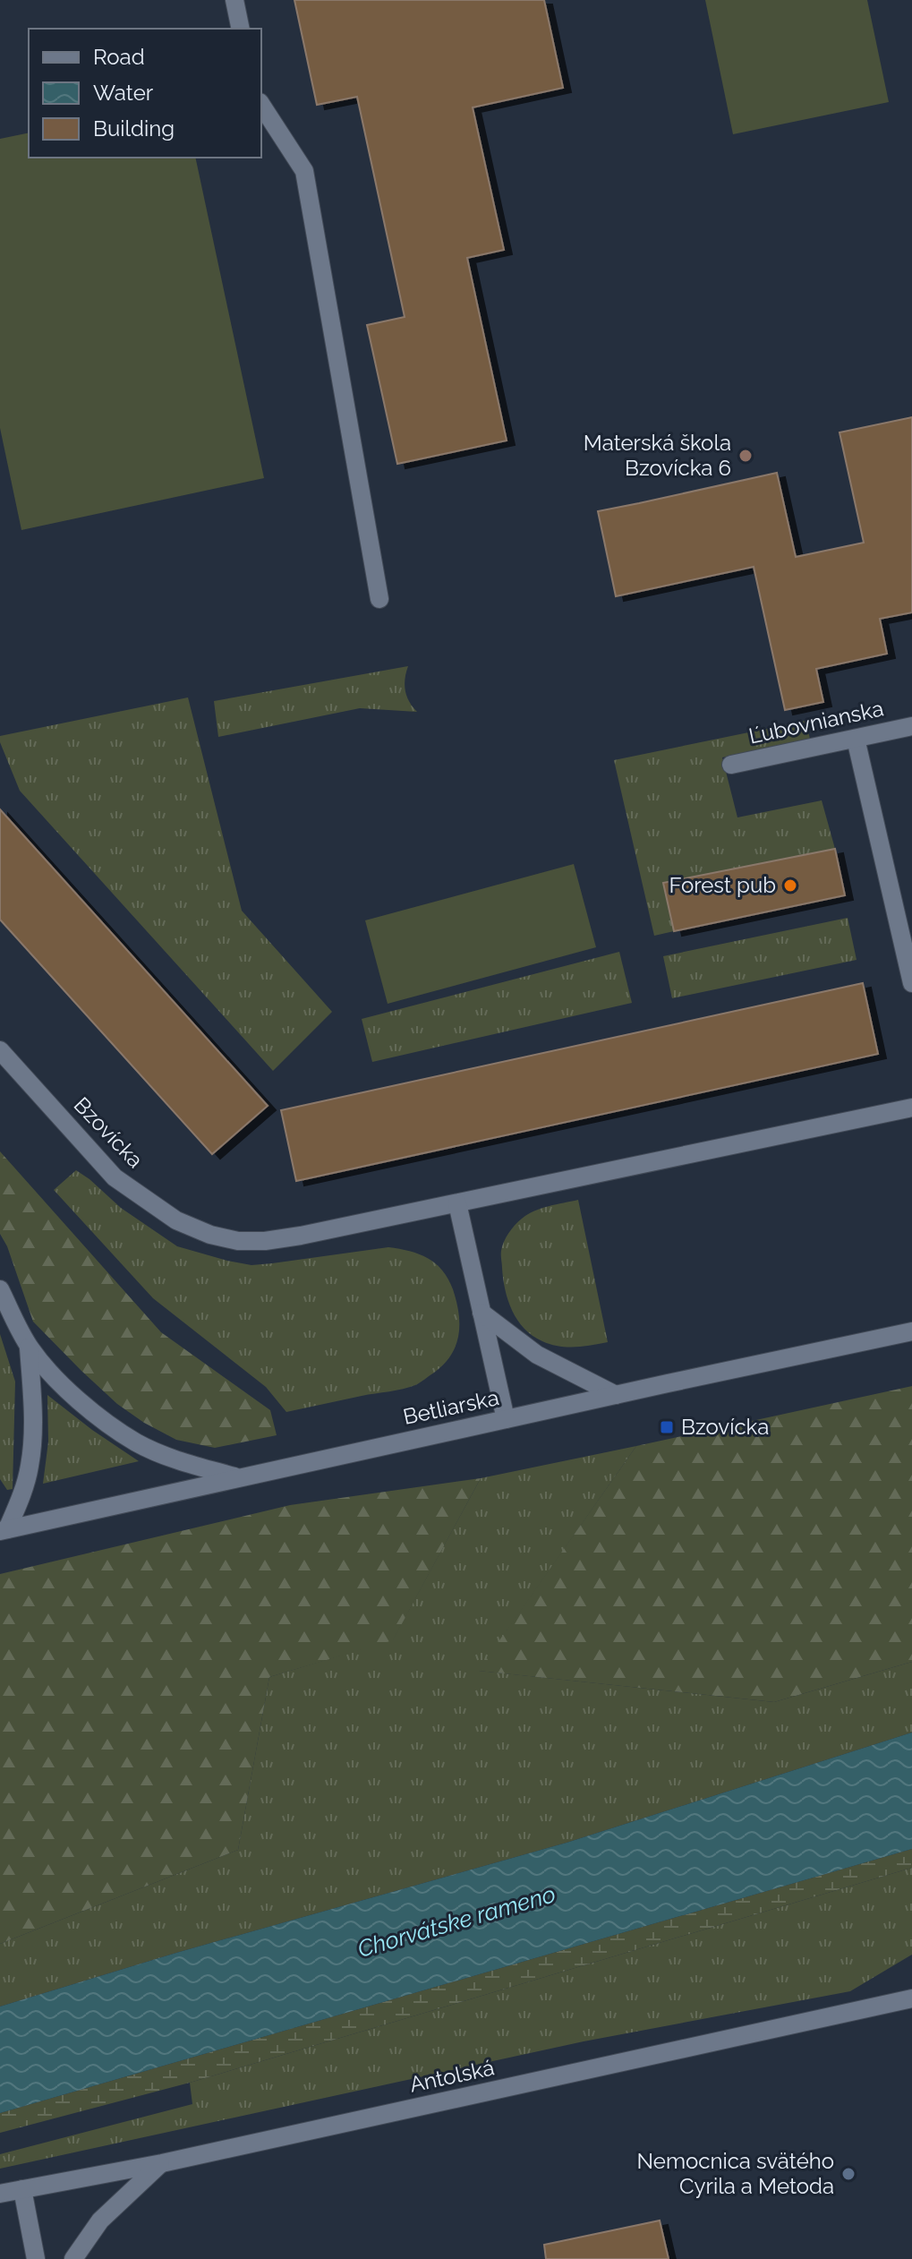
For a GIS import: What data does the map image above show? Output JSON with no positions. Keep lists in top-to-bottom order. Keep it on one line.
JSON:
{"streets":{"street":["Ľubovnianska","Bzovícka","Betliarska","Antolská"]},"water":["Chorvátske rameno"],"places":{"other":["Materská škola Bzovícka 6","Forest pub","Nemocnica svätého Cyrila a Metoda"],"transit":["Bzovícka"]},"legend":["Road","Water","Building"]}
